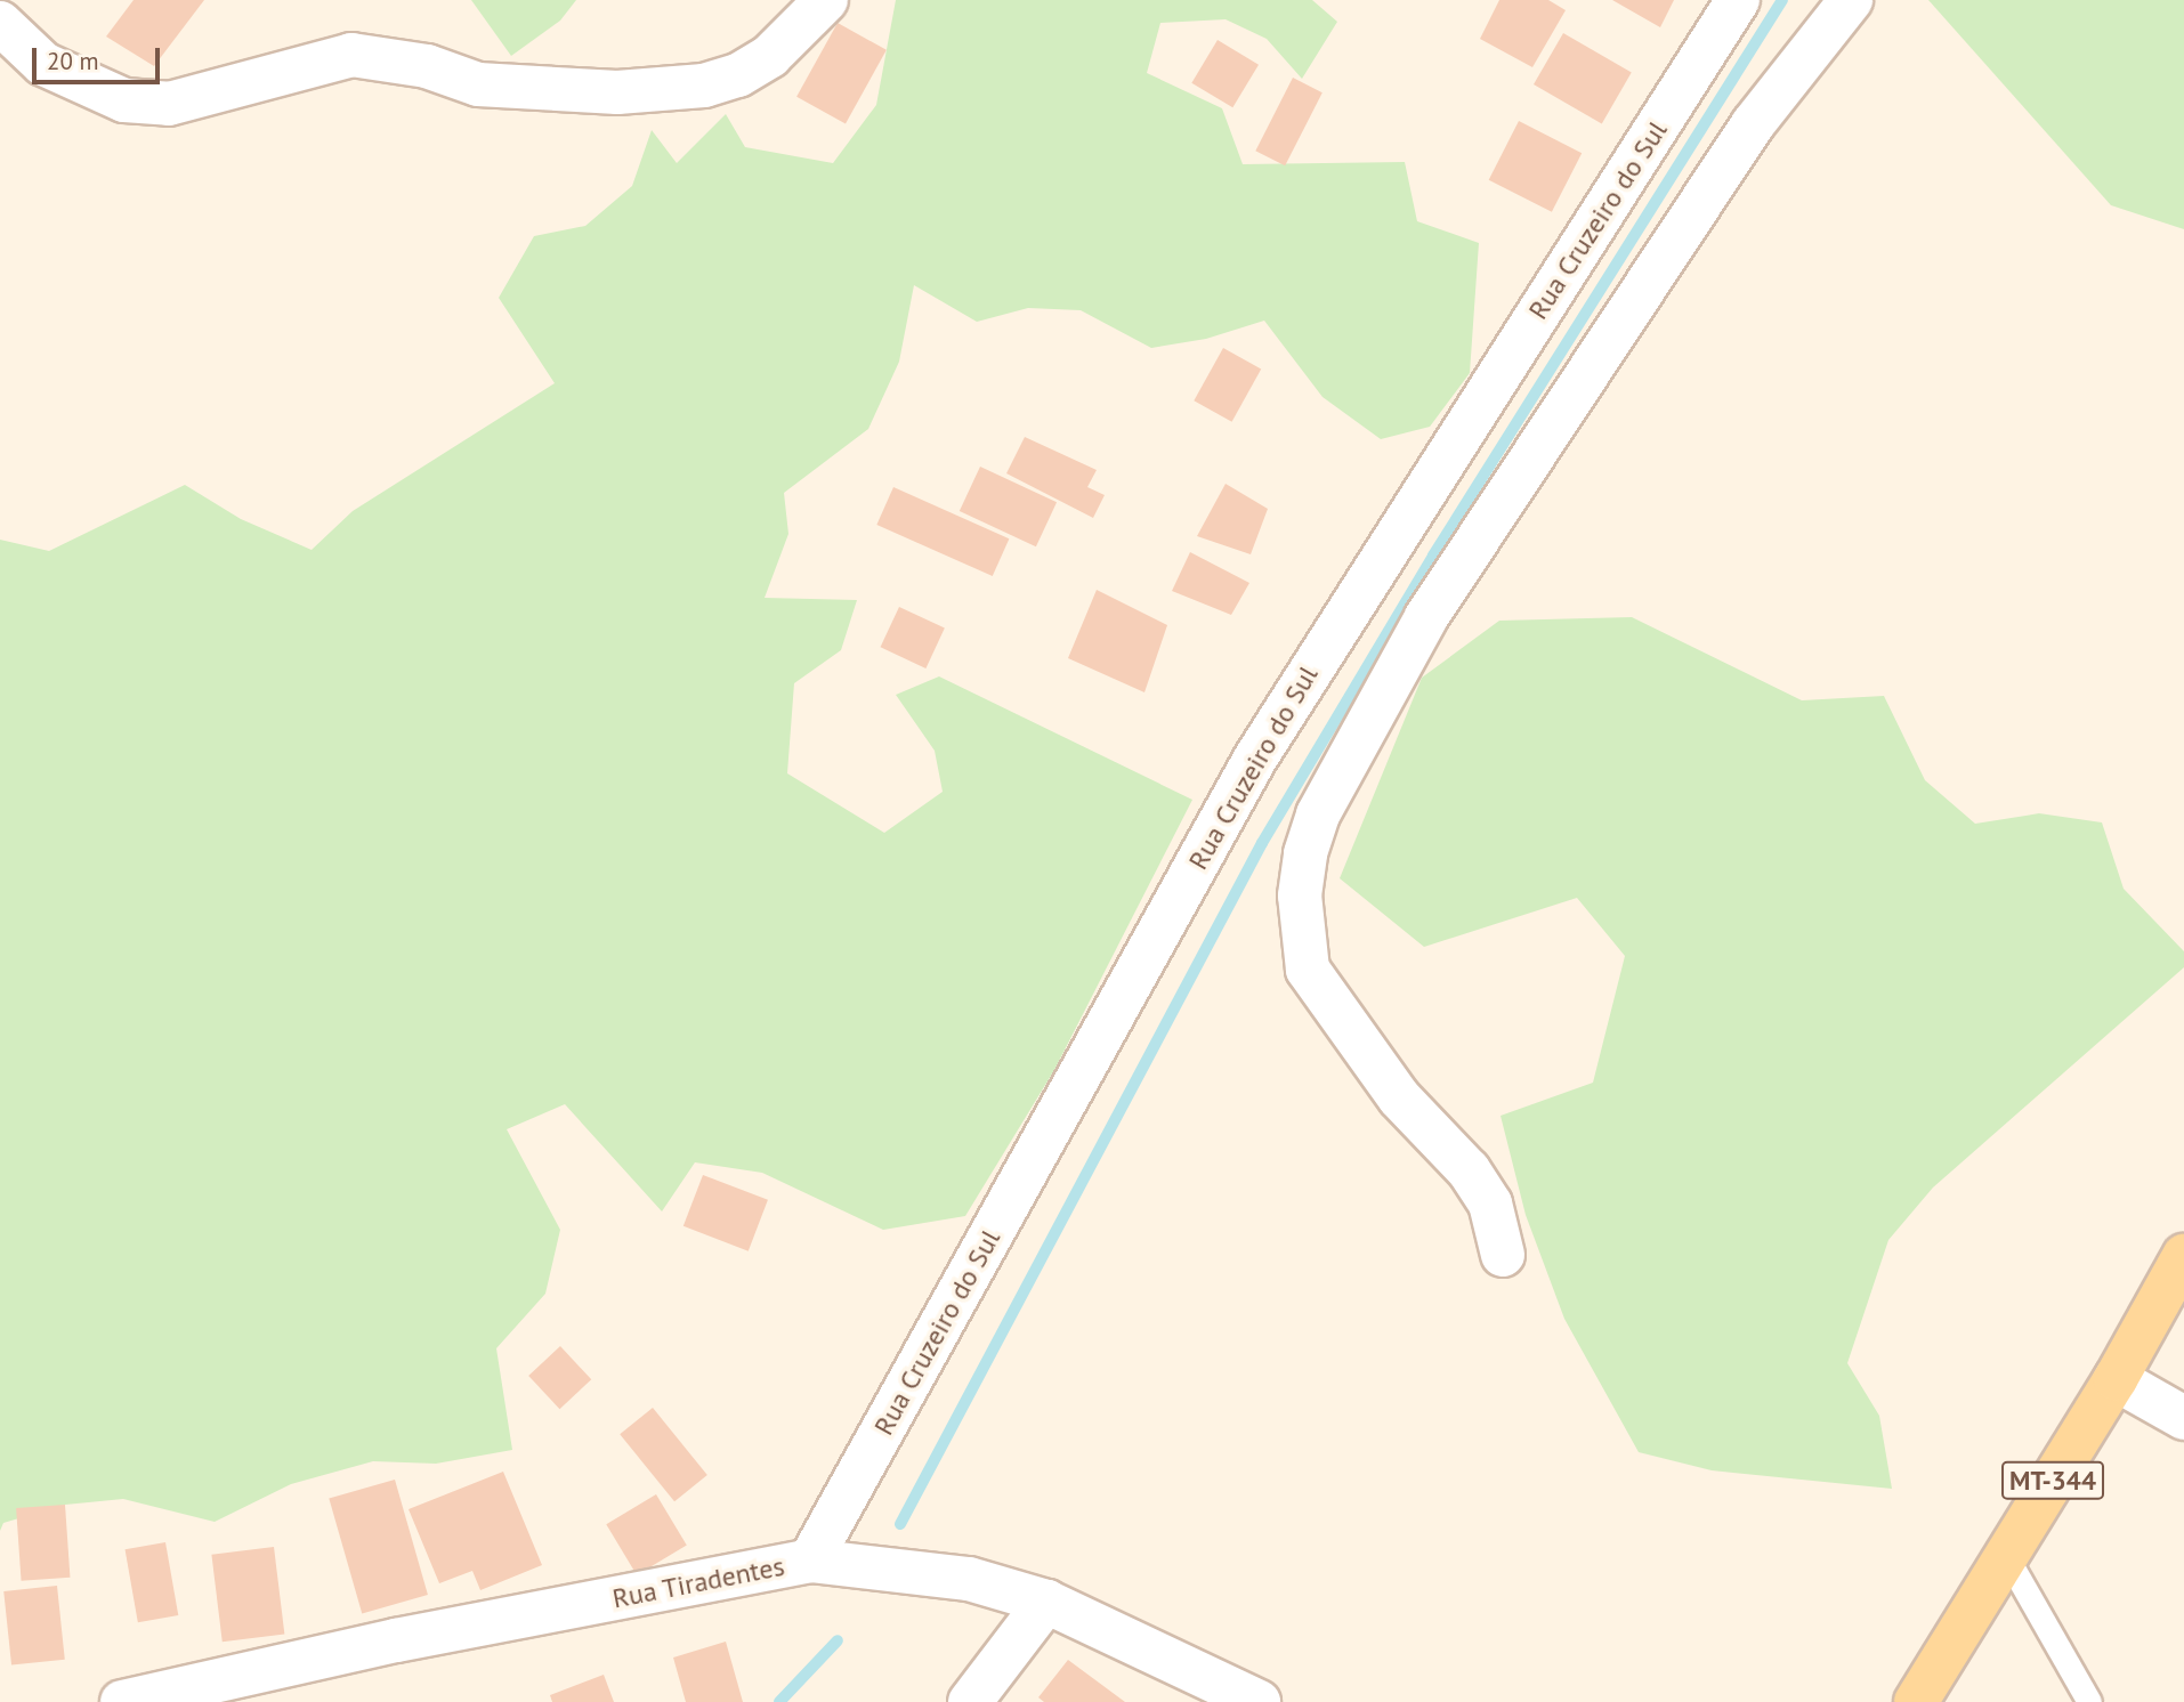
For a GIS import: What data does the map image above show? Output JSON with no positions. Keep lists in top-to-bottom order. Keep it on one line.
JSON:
{"streets":{"main road":["MT-344"],"street":["Rua Cruzeiro do Sul","Rua Tiradentes"]},"crossings":[["Rua Cruzeiro do Sul","Rua Tiradentes"]],"scale_bar":"20 m"}
